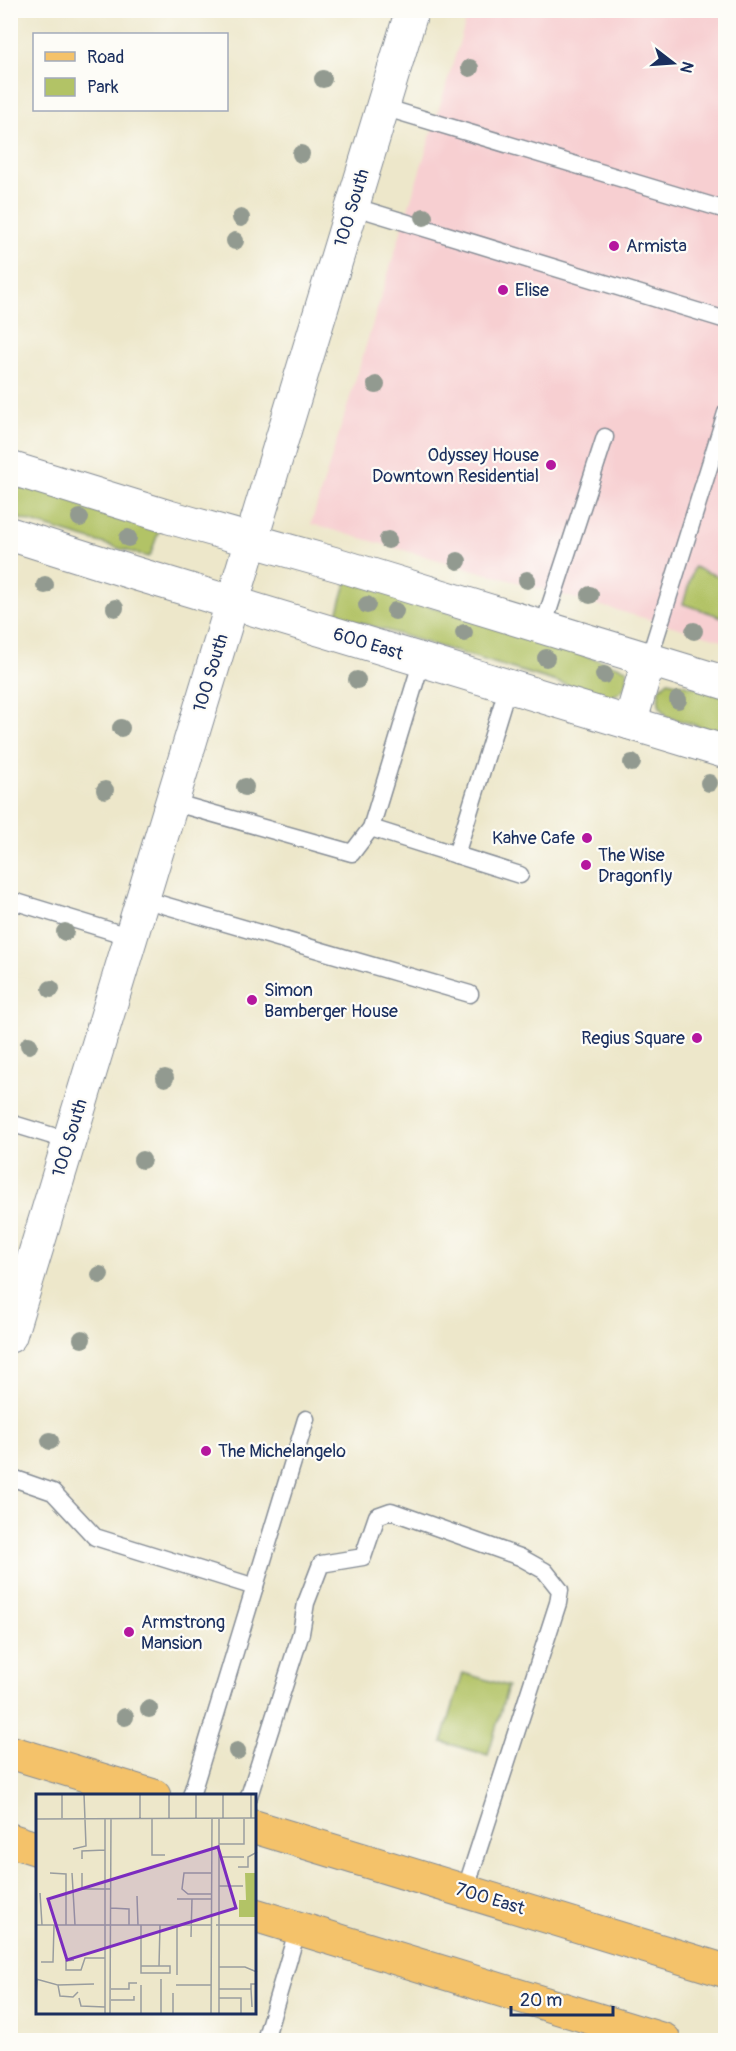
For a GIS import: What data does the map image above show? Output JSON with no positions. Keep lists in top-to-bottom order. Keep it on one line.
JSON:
{"streets":{"main road":["700 East"],"street":["100 South","600 East"]},"crossings":[["100 South","600 East"]],"places":["Armista","Elise","Odyssey House Downtown Residential","Kahve Cafe","The Wise Dragonfly","Simon Bamberger House","Regius Square","The Michelangelo","Armstrong Mansion"],"legend":["Road","Park"],"scale_bar":"20 m","north":"right"}
